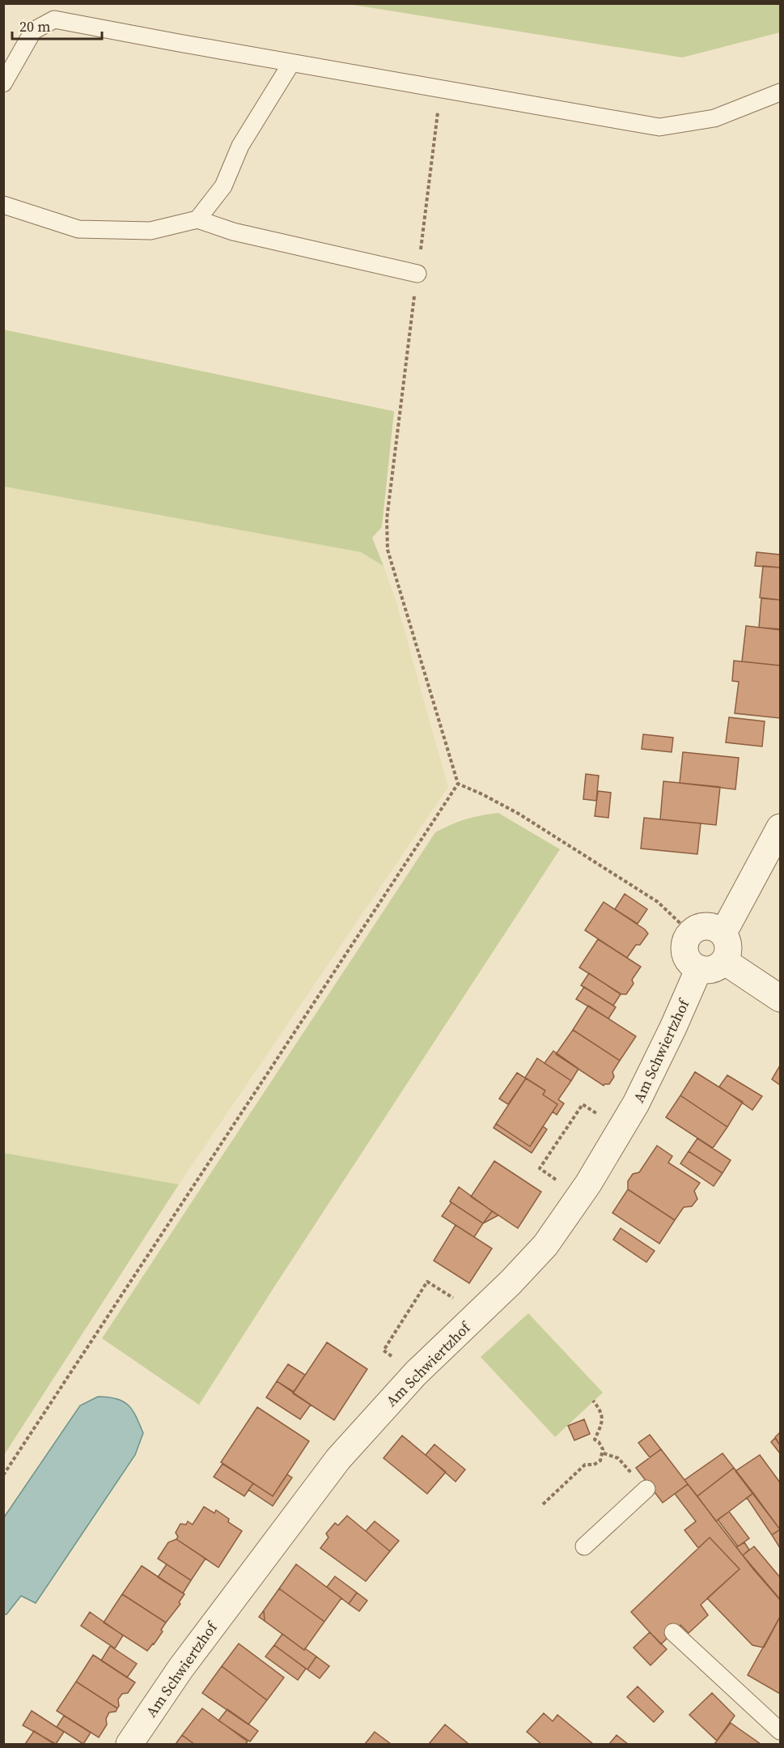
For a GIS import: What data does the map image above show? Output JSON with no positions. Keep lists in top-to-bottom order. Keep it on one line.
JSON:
{"streets":{"street":["Am Schwiertzhof"]},"scale_bar":"20 m"}
